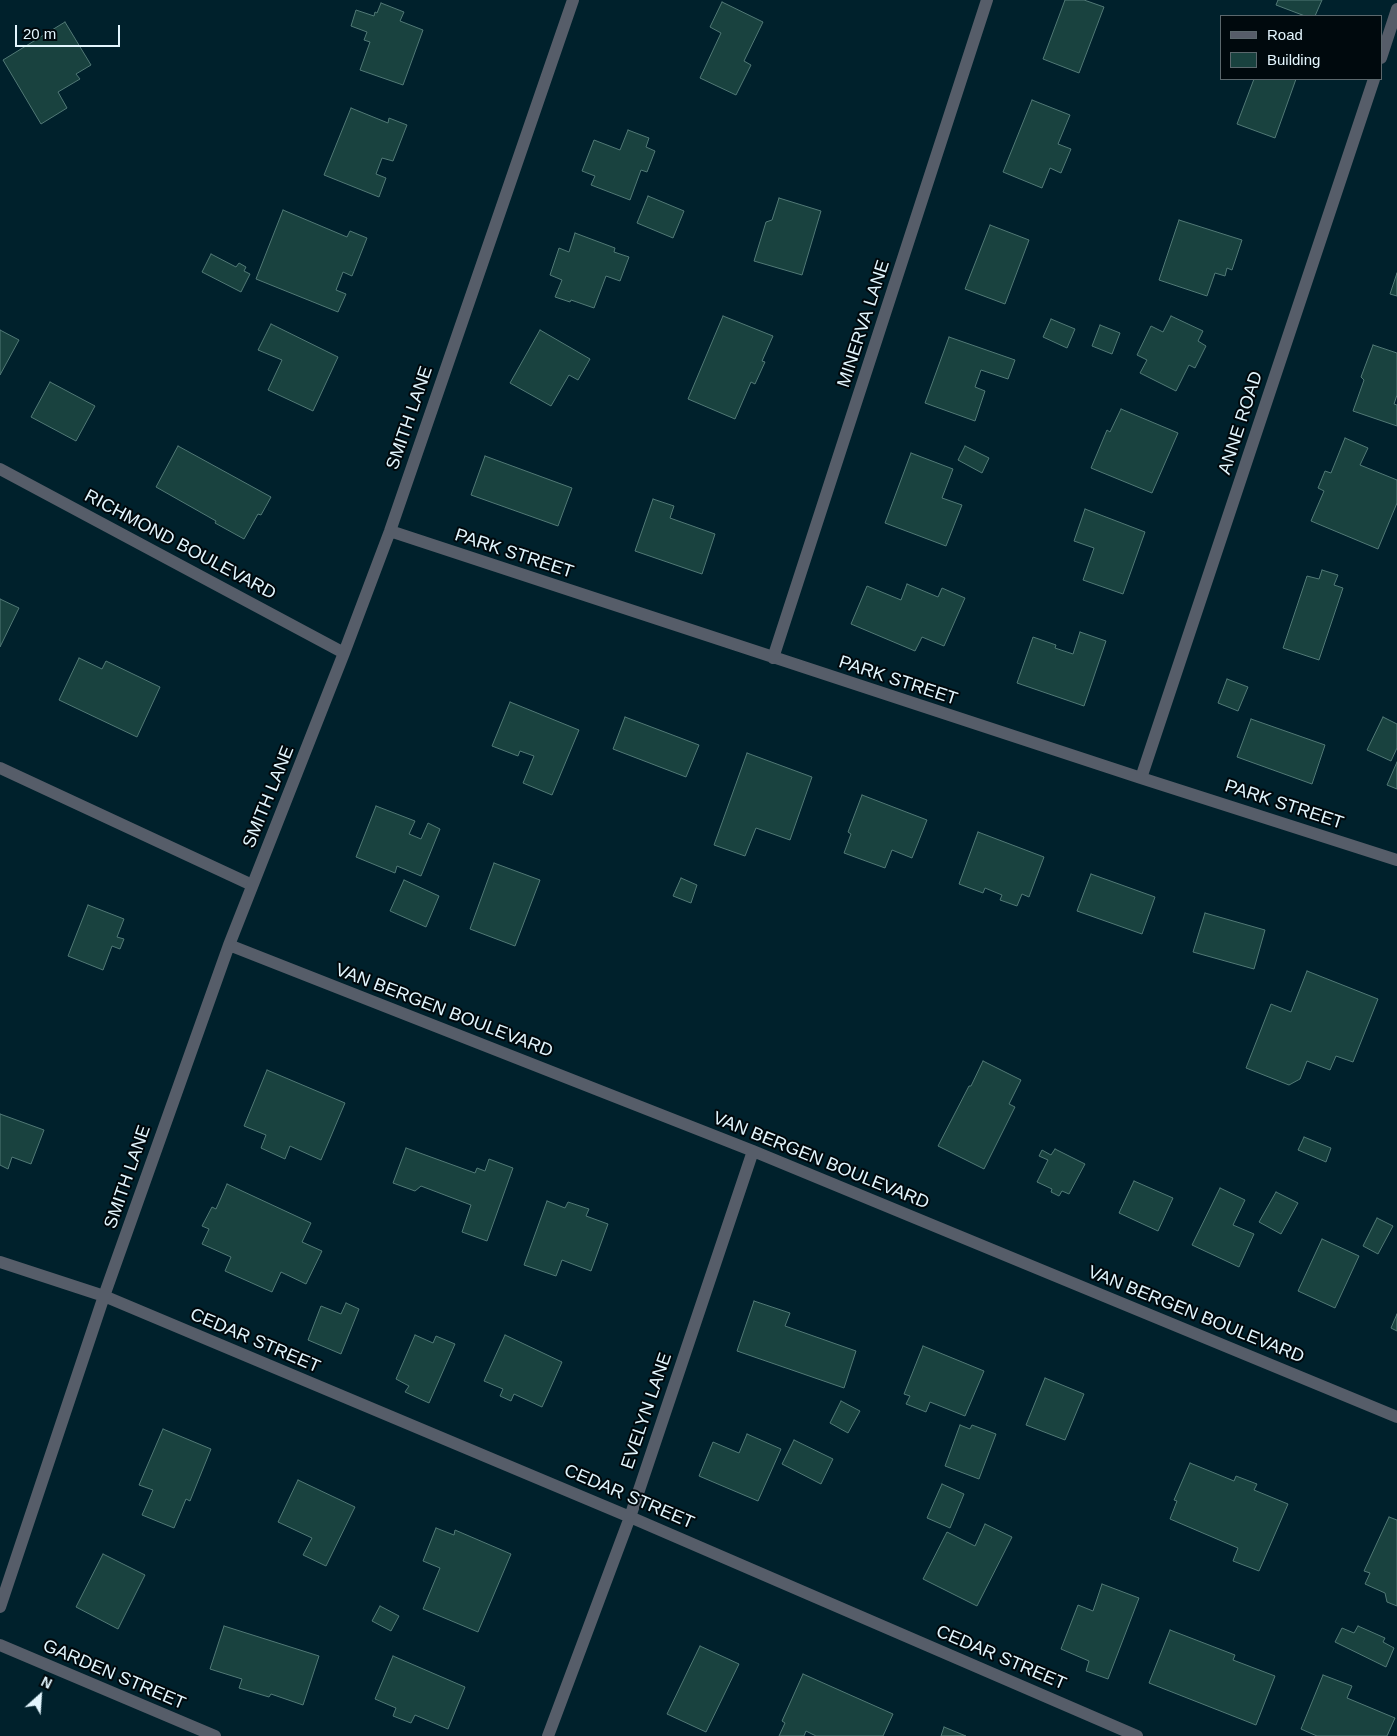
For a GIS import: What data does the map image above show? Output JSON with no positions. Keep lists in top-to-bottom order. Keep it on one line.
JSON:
{"streets":{"street":["MINERVA LANE","SMITH LANE","ANNE ROAD","RICHMOND BOULEVARD","PARK STREET","VAN BERGEN BOULEVARD","CEDAR STREET","EVELYN LANE","GARDEN STREET"]},"crossings":[["MINERVA LANE","PARK STREET"],["SMITH LANE","RICHMOND BOULEVARD"],["SMITH LANE","PARK STREET"],["SMITH LANE","VAN BERGEN BOULEVARD"],["SMITH LANE","CEDAR STREET"],["ANNE ROAD","PARK STREET"],["VAN BERGEN BOULEVARD","EVELYN LANE"],["CEDAR STREET","EVELYN LANE"]],"legend":["Road","Building"],"scale_bar":"20 m","north":"top right"}
